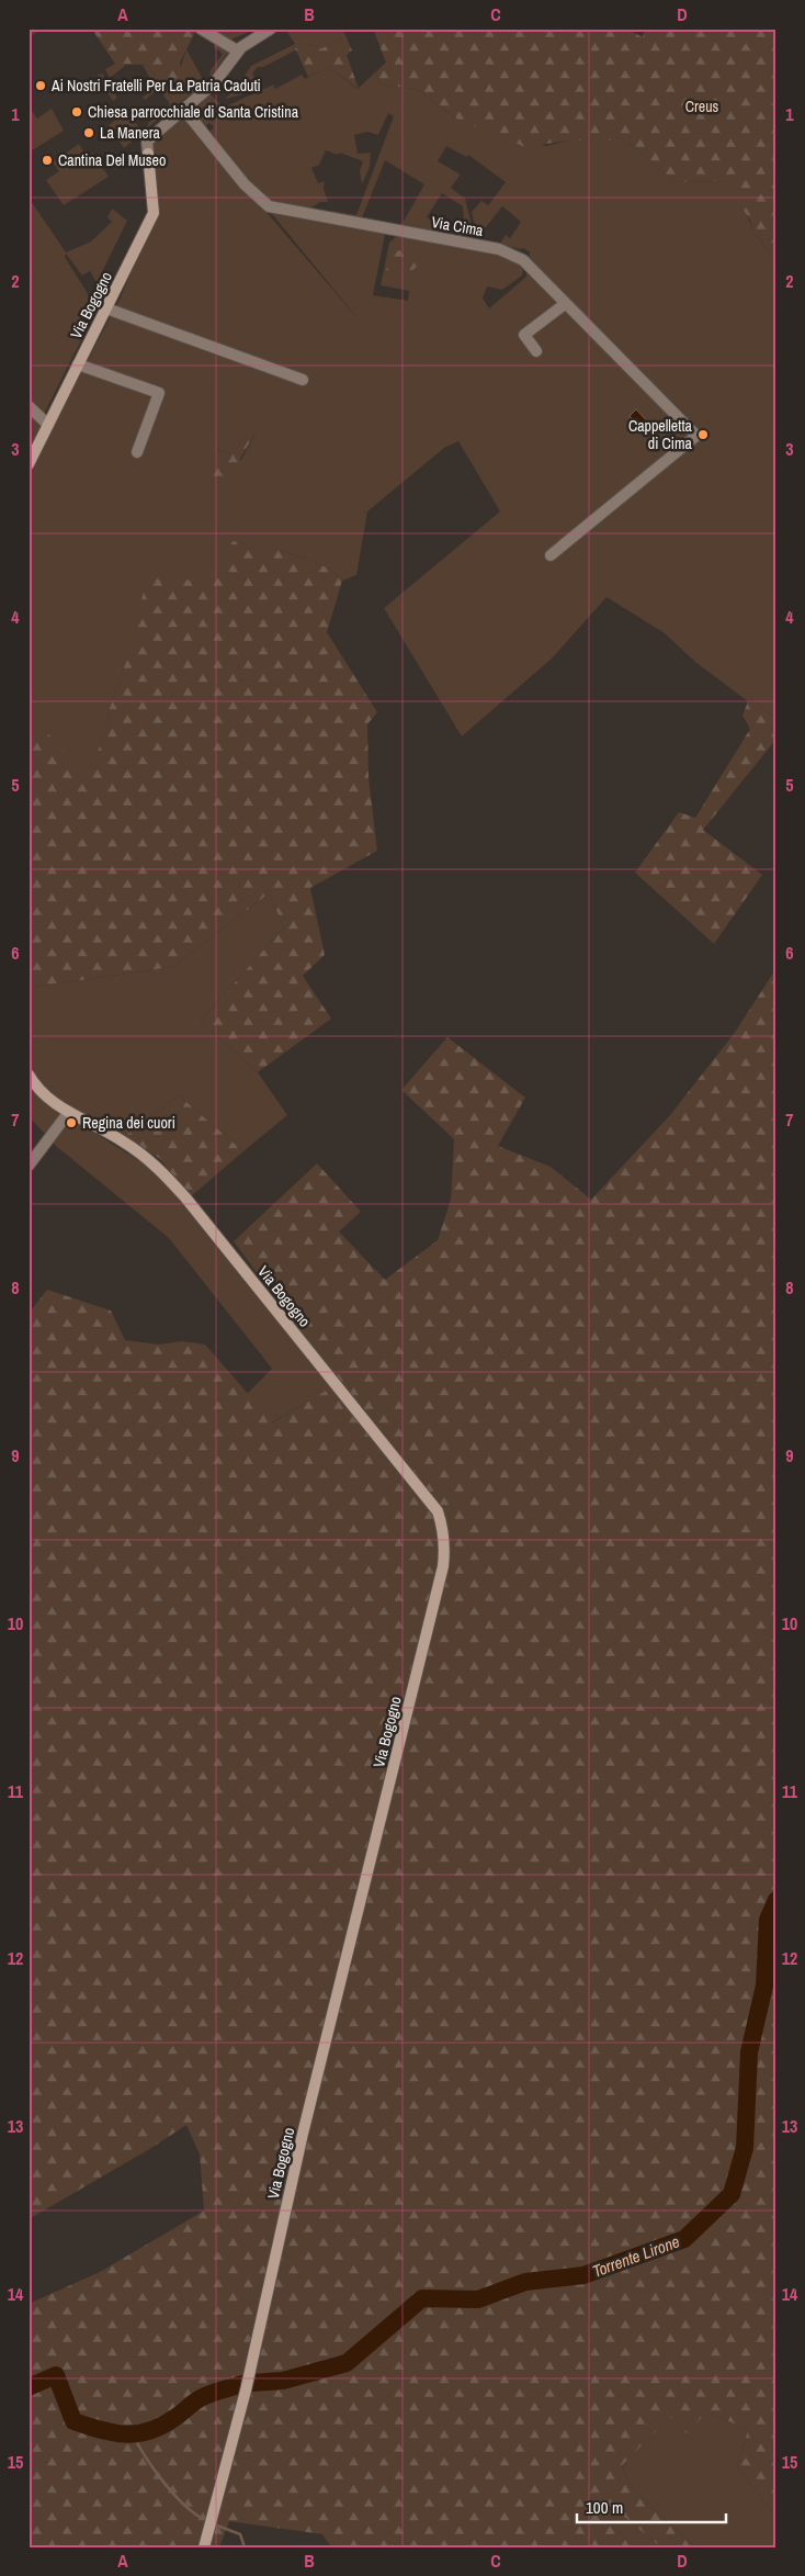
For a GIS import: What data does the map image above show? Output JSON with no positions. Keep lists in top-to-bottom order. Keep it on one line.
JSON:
{"streets":{"main road":["Via Bogogno"],"street":["Via Cima"]},"water":["Torrente Lirone"],"parks":["Creus"],"places":["Ai Nostri Fratelli Per La Patria Caduti","Chiesa parrocchiale di Santa Cristina","La Manera","Cantina Del Museo","Cappelletta di Cima","Regina dei cuori"],"scale_bar":"100 m","grid":{"columns":["A","B","C","D"],"rows":["1","2","3","4","5","6","7","8","9","10","11","12","13","14","15"]}}
